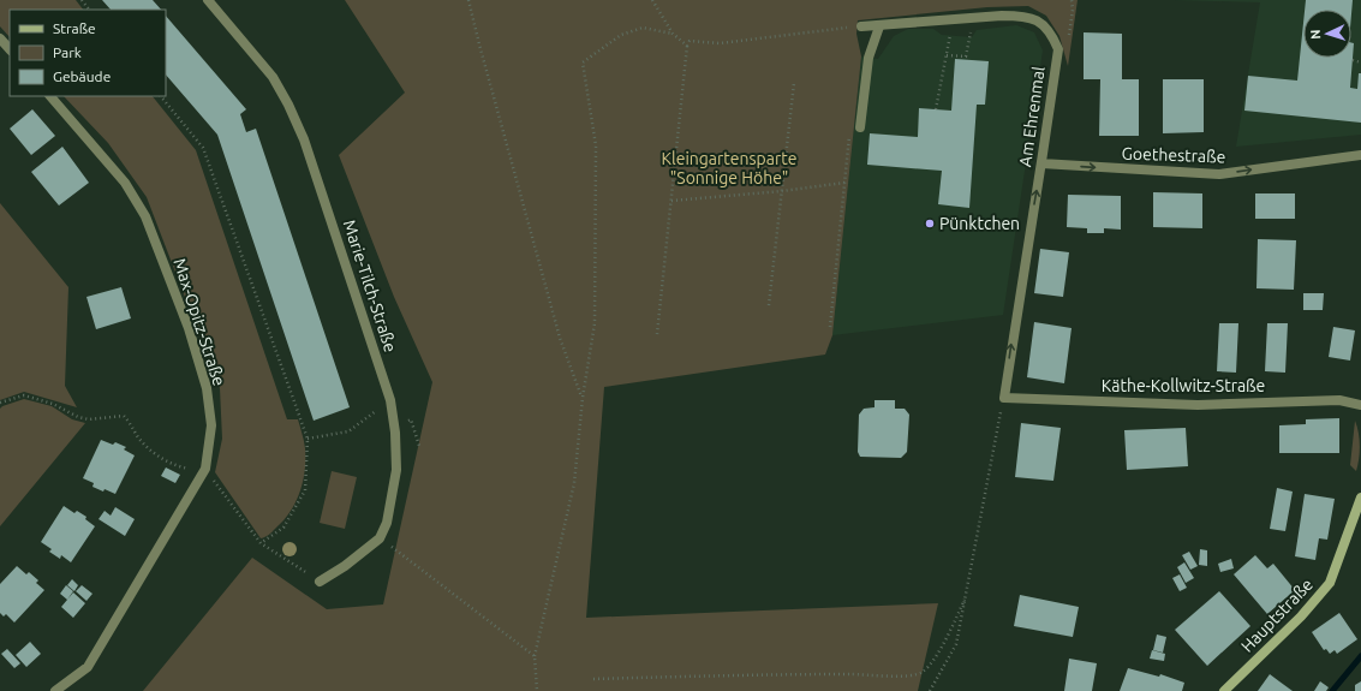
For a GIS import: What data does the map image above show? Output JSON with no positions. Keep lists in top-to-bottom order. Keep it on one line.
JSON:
{"streets":{"main road":["Hauptstraße"],"street":["Am Ehrenmal","Goethestraße","Marie-Tilch-Straße","Max-Opitz-Straße","Käthe-Kollwitz-Straße"]},"crossings":[["Am Ehrenmal","Goethestraße"],["Am Ehrenmal","Käthe-Kollwitz-Straße"]],"one_way":["Am Ehrenmal","Goethestraße"],"parks":["Kleingartensparte \"Sonnige Höhe\""],"places":["Pünktchen"],"legend":["Straße","Park","Gebäude"],"north":"left"}
